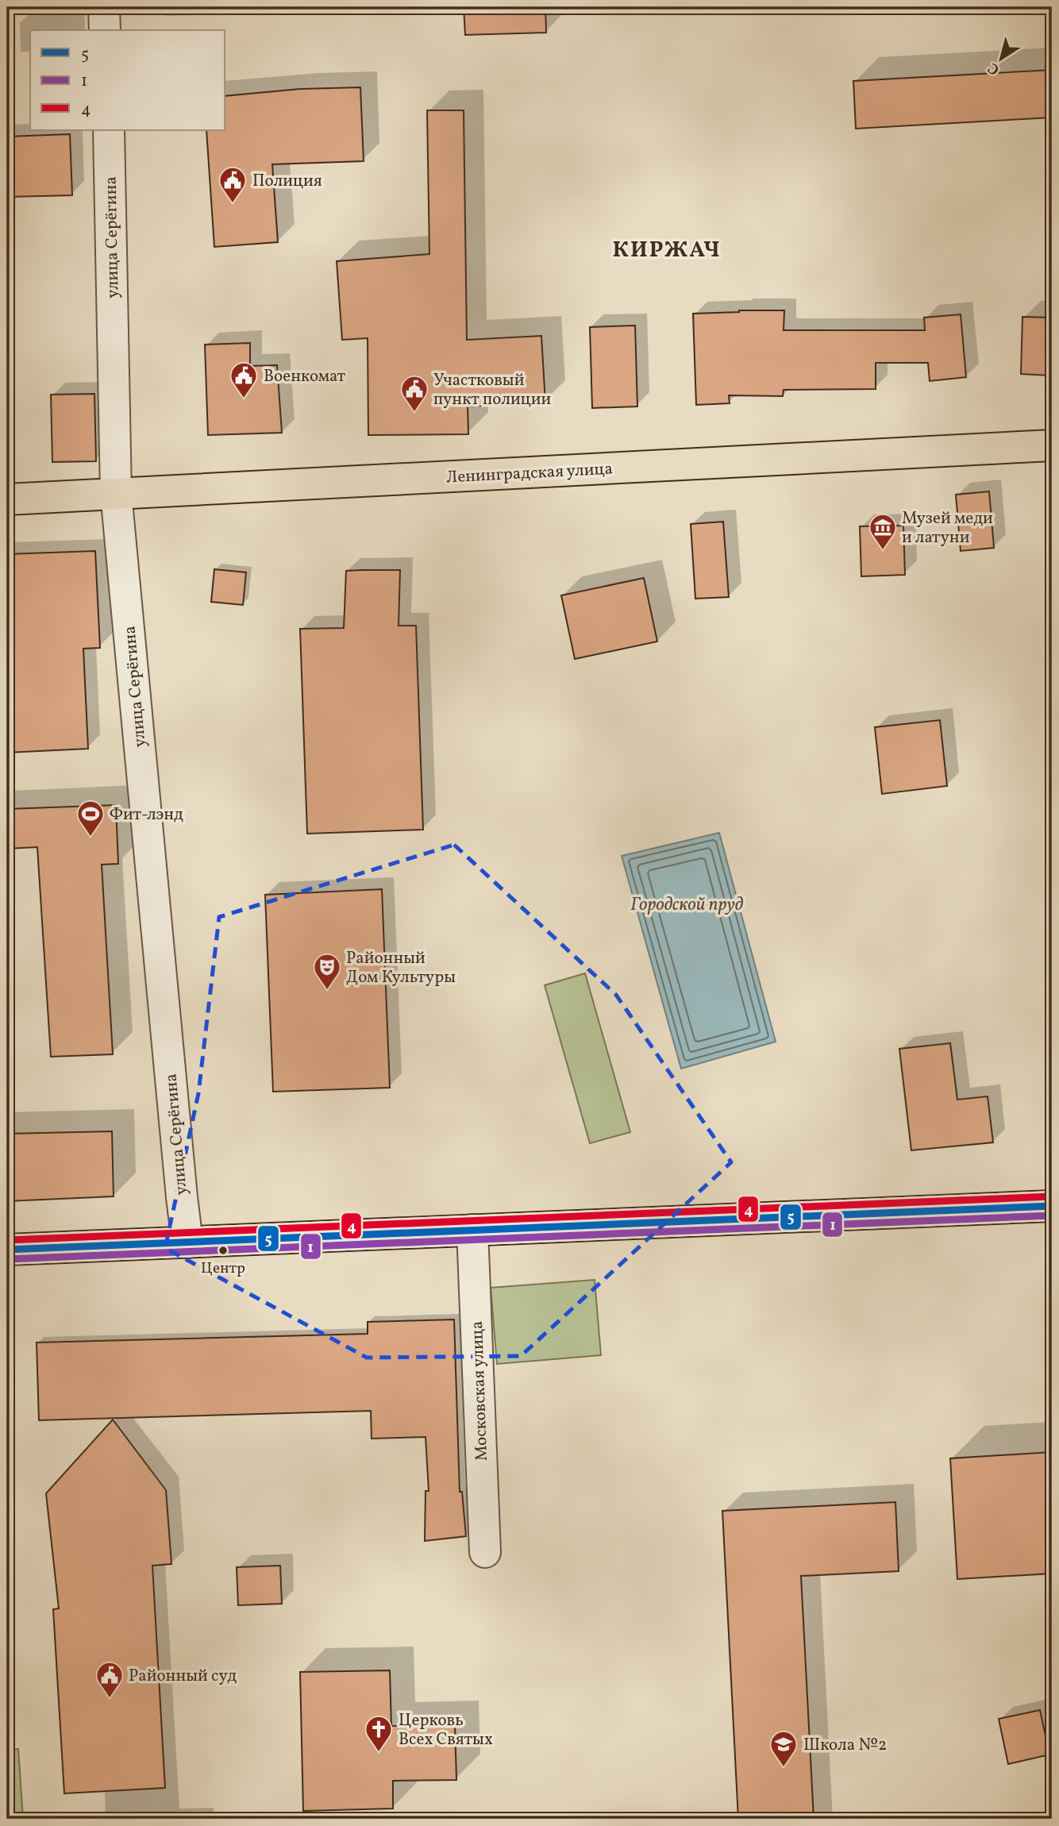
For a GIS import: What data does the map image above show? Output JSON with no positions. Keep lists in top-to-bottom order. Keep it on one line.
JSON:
{"streets":{"main road":["Ленинградская улица"],"street":["улица Серёгина","Московская улица"]},"crossings":[["улица Серёгина","Ленинградская улица"]],"districts":["КИРЖАЧ"],"water":["Городской пруд"],"places":{"public building":["Полиция","Военкомат","Участковый пункт полиции","Районный суд"],"museum":["Музей меди и латуни"],"sports":["Фит-лэнд"],"theatre":["Районный Дом Культуры"],"other":["Центр"],"church":["Церковь Всех Святых"],"school or university":["Школа №2"]},"lines":["transit line 4","transit line 5","transit line 1"],"legend":["5","1","4"],"north":"bottom left"}
